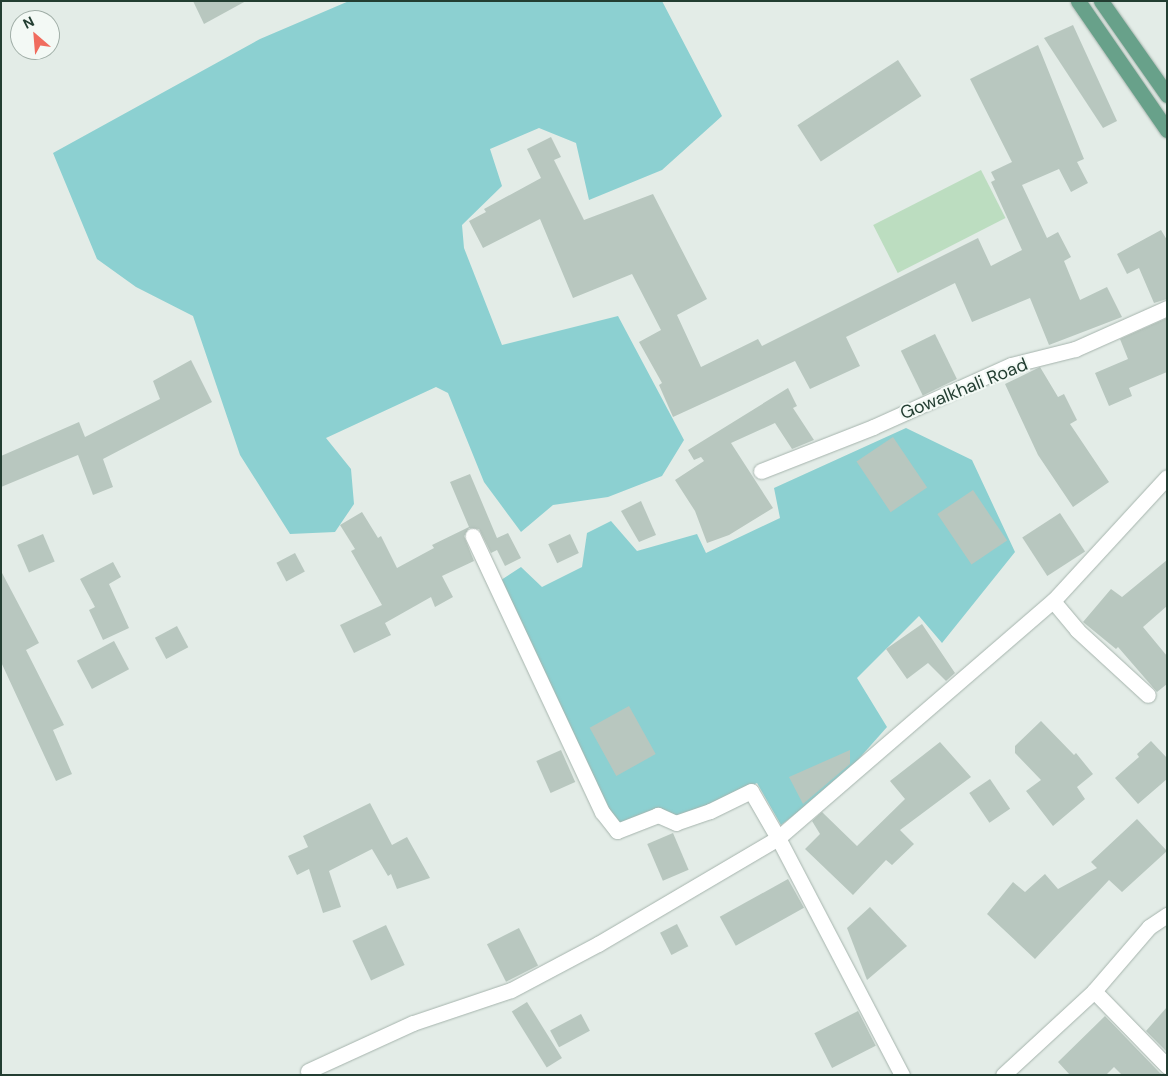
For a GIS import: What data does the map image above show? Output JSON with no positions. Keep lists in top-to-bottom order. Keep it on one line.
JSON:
{"streets":{"street":["Gowalkhali Road"]},"north":"top left"}
